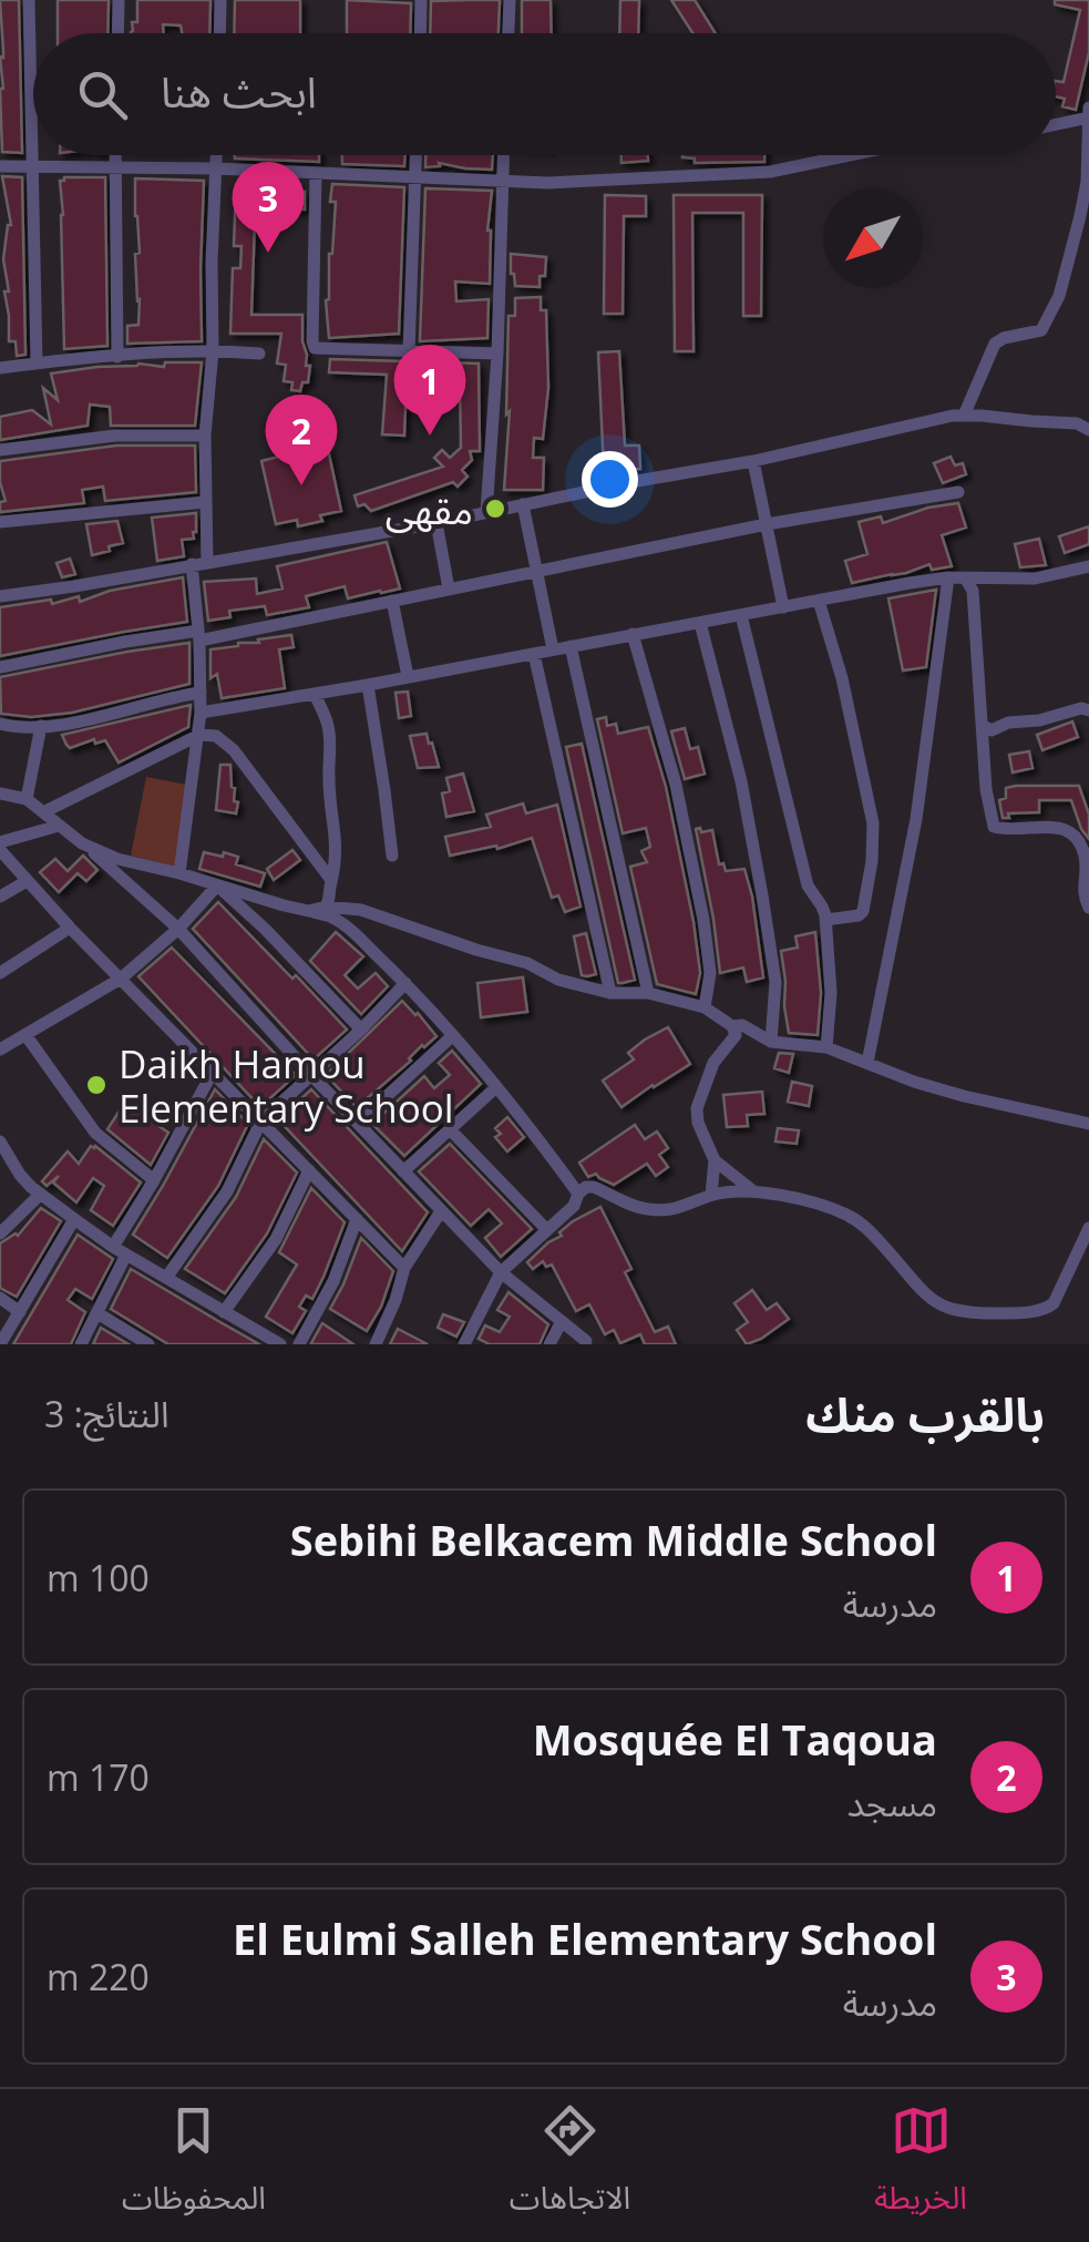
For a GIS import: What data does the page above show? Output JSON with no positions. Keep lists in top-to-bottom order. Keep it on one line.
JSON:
{"places":["مقهى","Daikh Hamou Elementary School"],"north":"bottom left","page":{"search":"ابحث هنا","pins":["3","1","2"],"heading":["بالقرب منك","النتائج: 3"],"list":[{"mark":"1","name":"Sebihi Belkacem Middle School","note":"مدرسة","value":"100 m"},{"mark":"2","name":"Mosquée El Taqoua","note":"مسجد","value":"170 m"},{"mark":"3","name":"El Eulmi Salleh Elementary School","note":"مدرسة","value":"220 m"}],"nav":["الخريطة","الاتجاهات","المحفوظات"]}}
